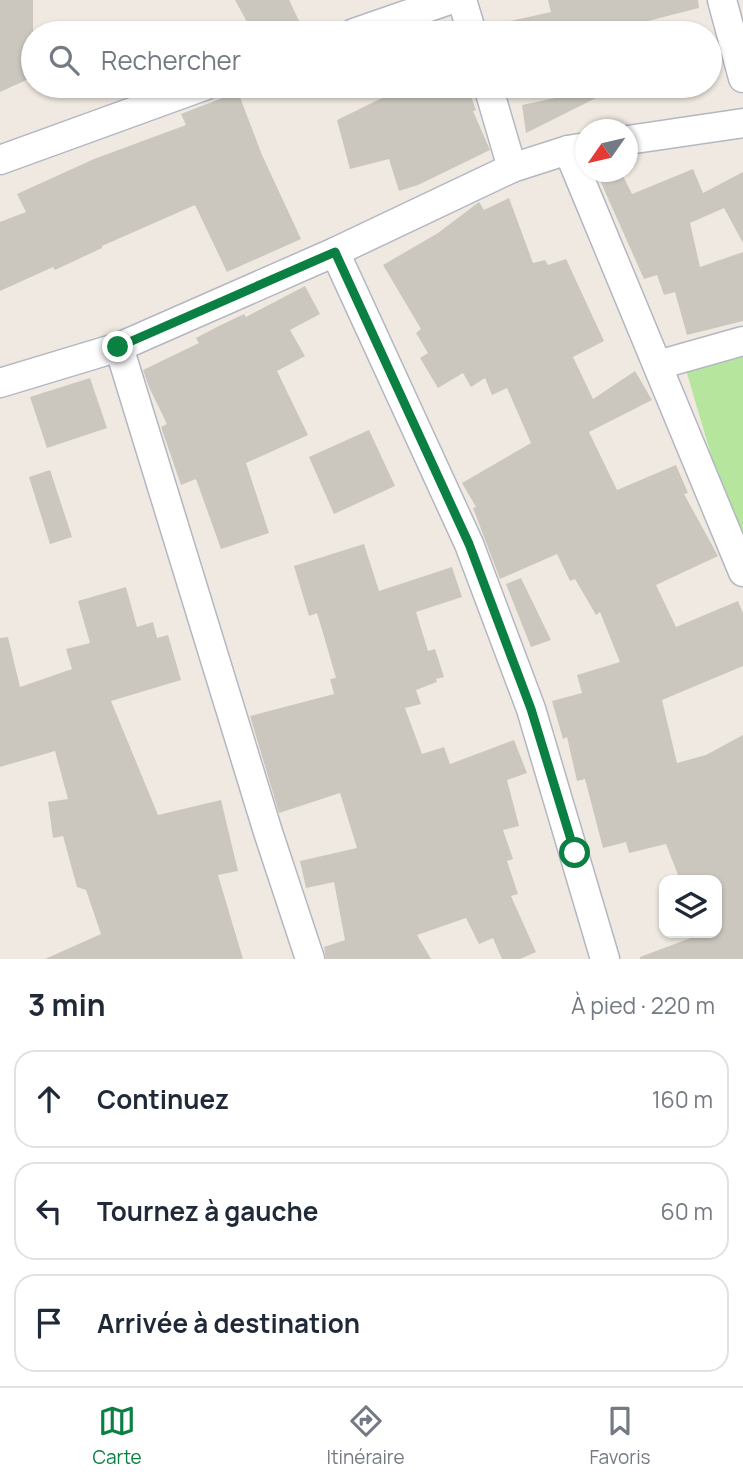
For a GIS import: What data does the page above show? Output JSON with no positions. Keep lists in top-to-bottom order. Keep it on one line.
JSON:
{"north":"bottom left","page":{"search":"Rechercher","heading":["3 min","À pied · 220 m"],"list":[["Continuez","160 m"],["Tournez à gauche","60 m"],"Arrivée à destination"],"nav":["Carte","Itinéraire","Favoris"]}}
